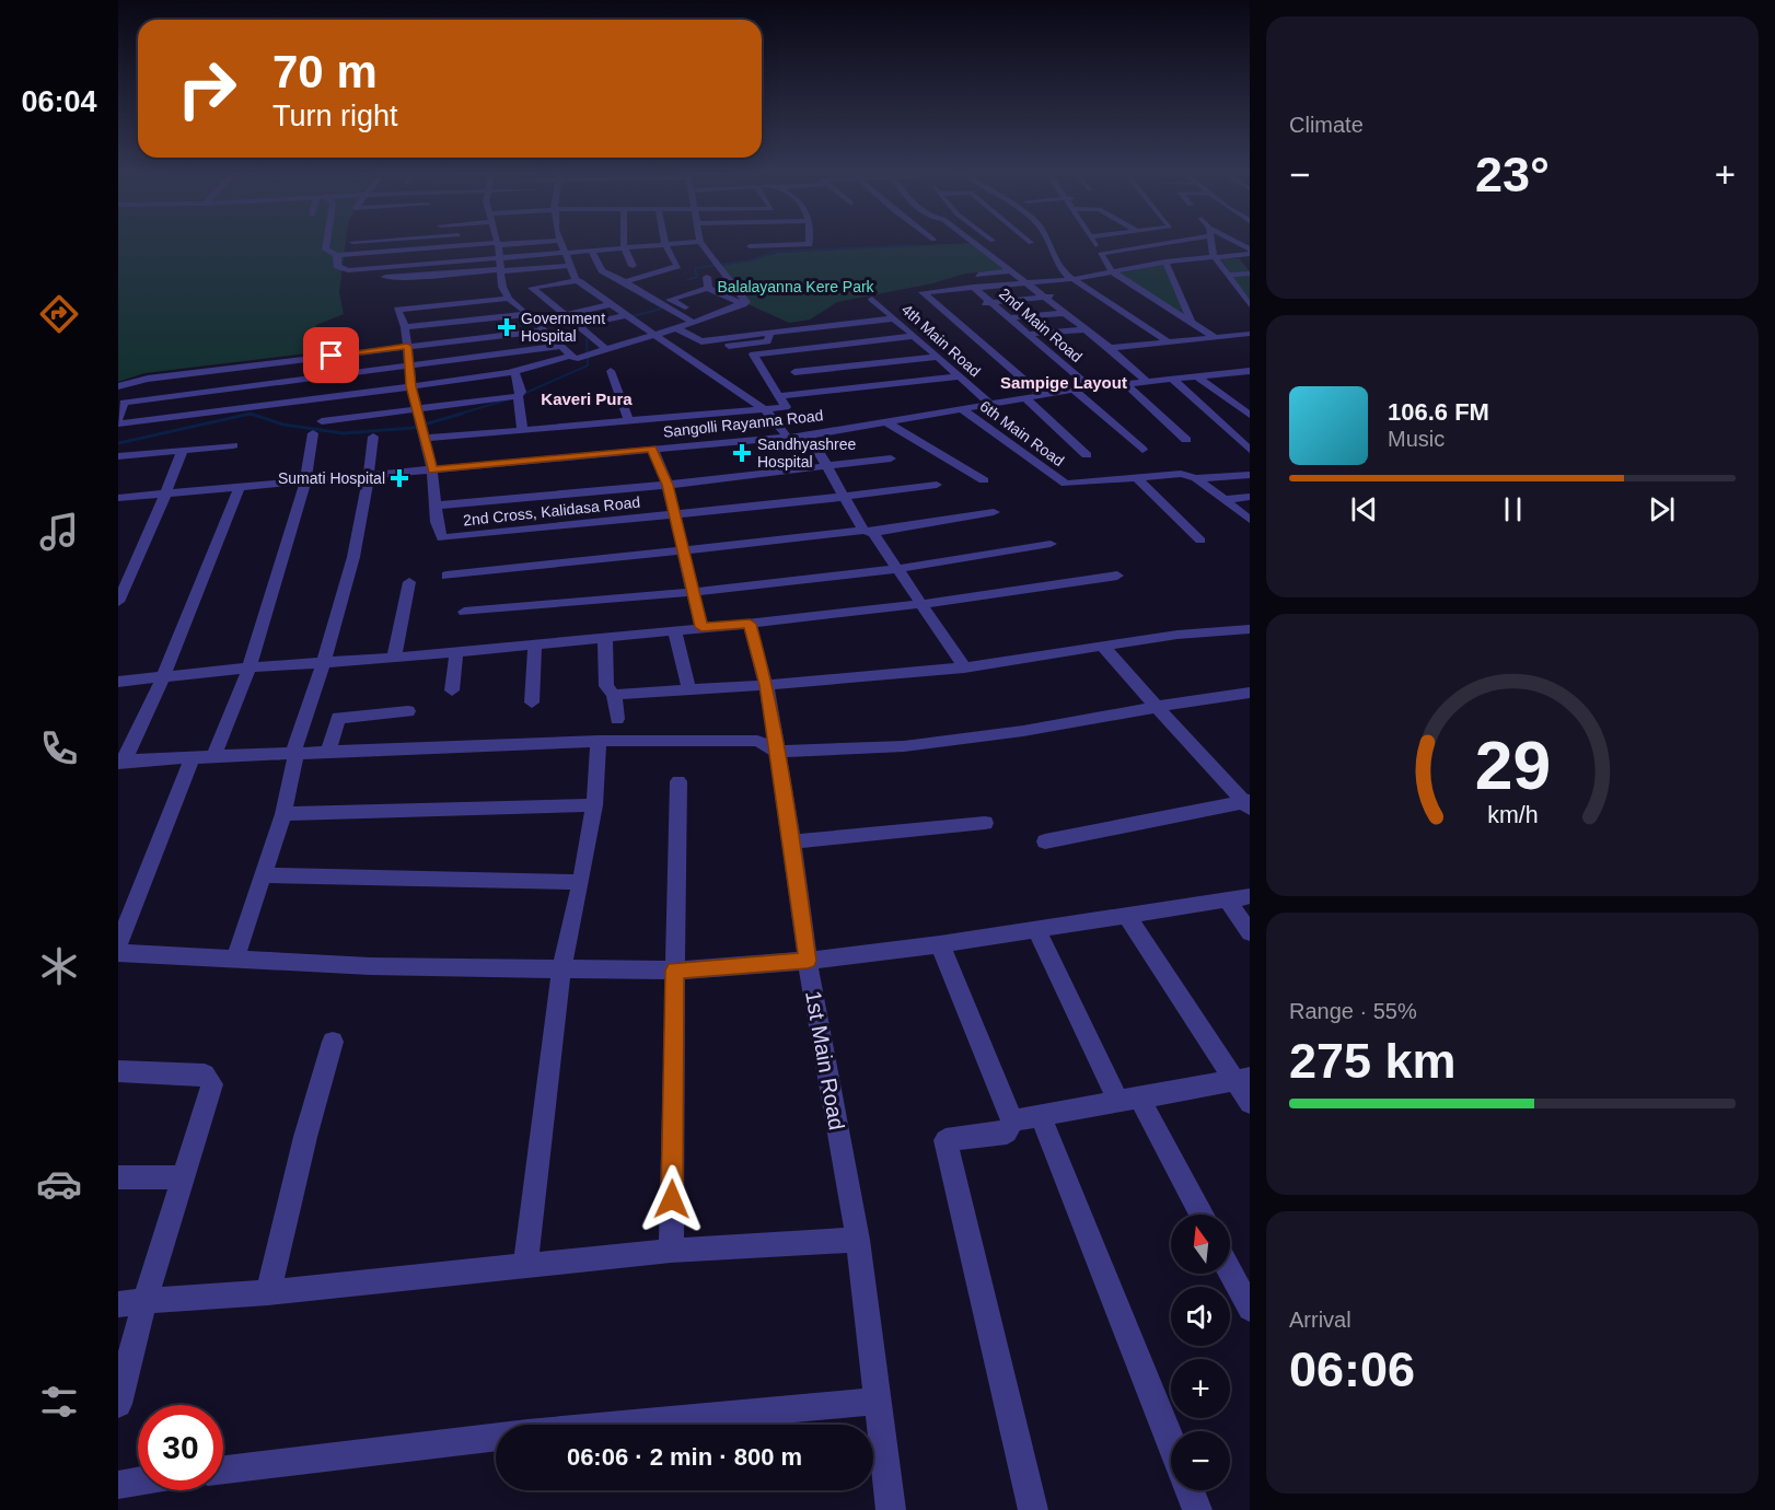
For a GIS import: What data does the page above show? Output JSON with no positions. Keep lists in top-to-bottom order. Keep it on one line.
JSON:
{"streets":{"street":["2nd Main Road","4th Main Road","Sangolli Rayanna Road","6th Main Road","2nd Cross, Kalidasa Road","1st Main Road"]},"crossings":[["2nd Main Road","Sangolli Rayanna Road"],["4th Main Road","Sangolli Rayanna Road"],["Sangolli Rayanna Road","6th Main Road"]],"districts":["Sampige Layout","Kaveri Pura"],"parks":["Balalayanna Kere Park"],"places":{"health":["Government Hospital","Sandhyashree Hospital","Sumati Hospital"]},"north":"top","page":{"tabs":"06:04","tile":["Climate",["Range · 55%","275 km"],["Arrival","06:06"]],"turn":["70 m","Turn right"],"heat":["−","23°","+"],"song":["106.6 FM","Music"],"map_buttons":["+","−"],"limit":"30","trip":"06:06 · 2 min · 800 m","gauge":["29","km/h"]}}
